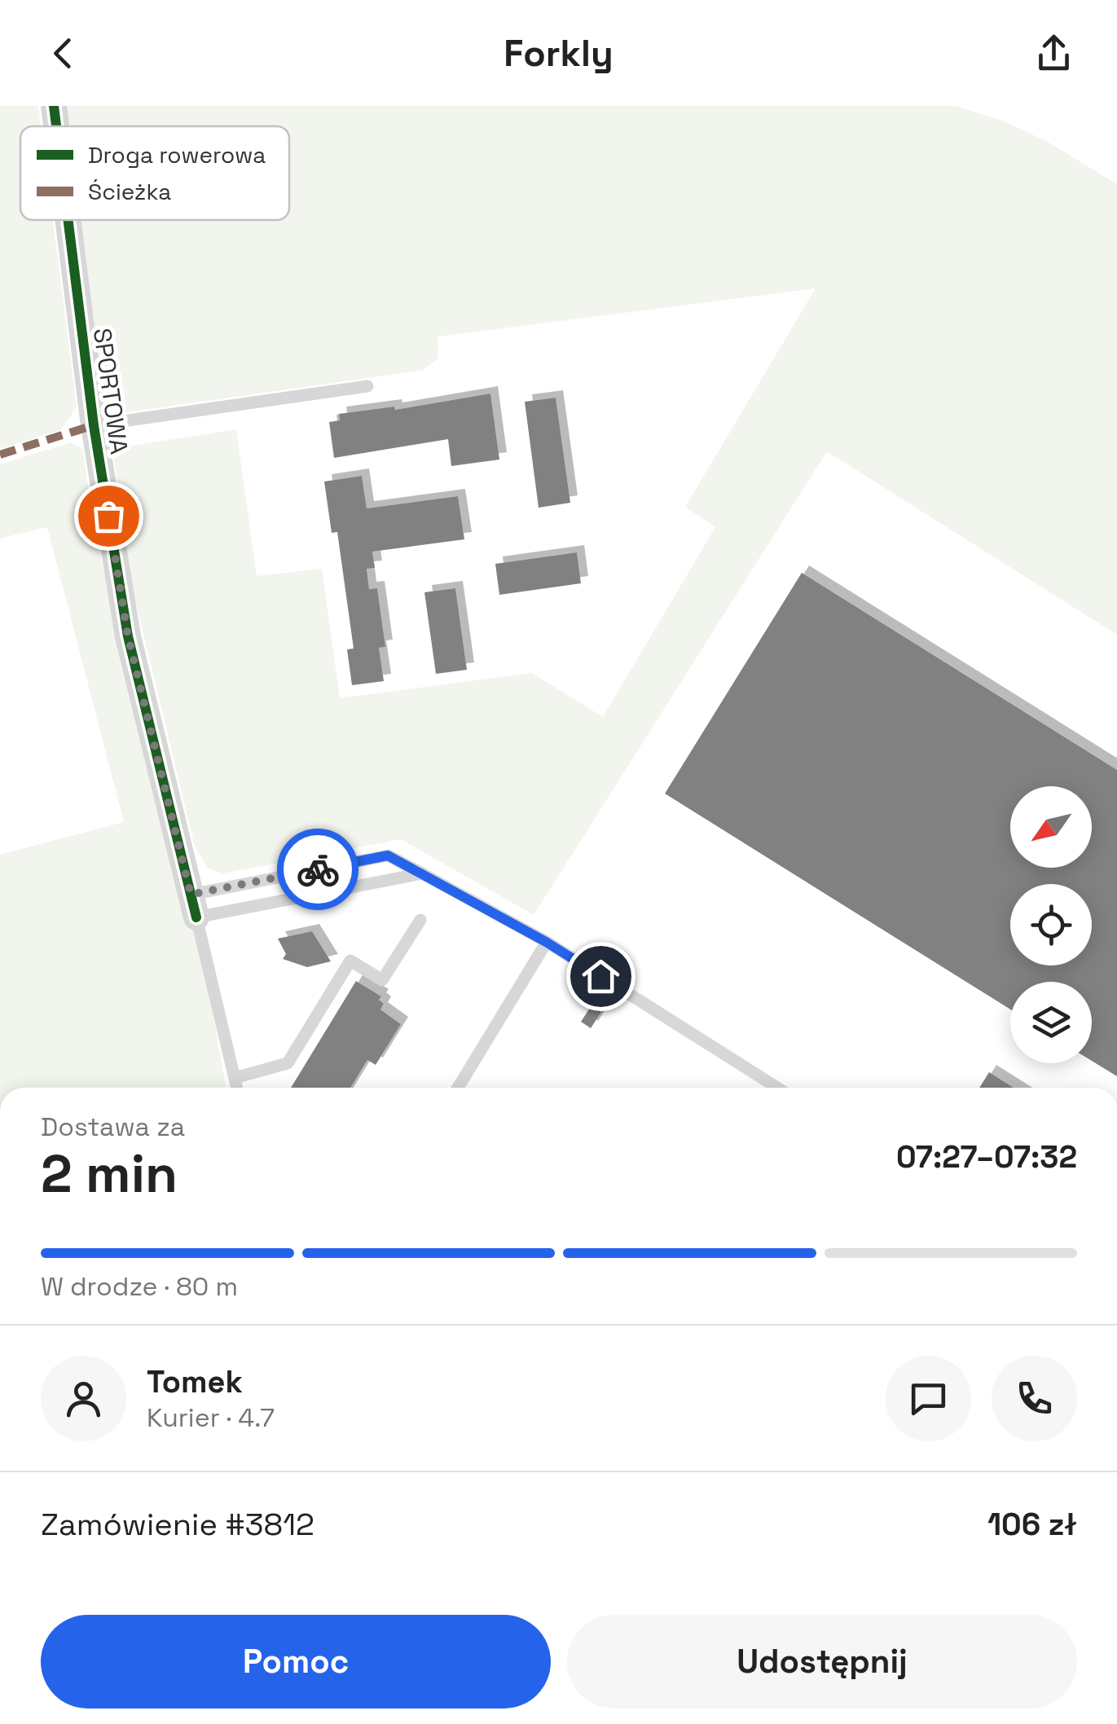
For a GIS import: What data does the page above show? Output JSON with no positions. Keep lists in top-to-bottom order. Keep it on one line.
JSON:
{"streets":{"street":["SPORTOWA"]},"legend":["Droga rowerowa","Ścieżka"],"north":"bottom left","page":{"header":"Forkly","heading":["2 min","Dostawa za","07:27–07:32"],"panel":["Tomek","Kurier · 4.7","Zamówienie #3812","106 zł"],"bar":"W drodze · 80 m","buttons":["Pomoc","Udostępnij"]}}
